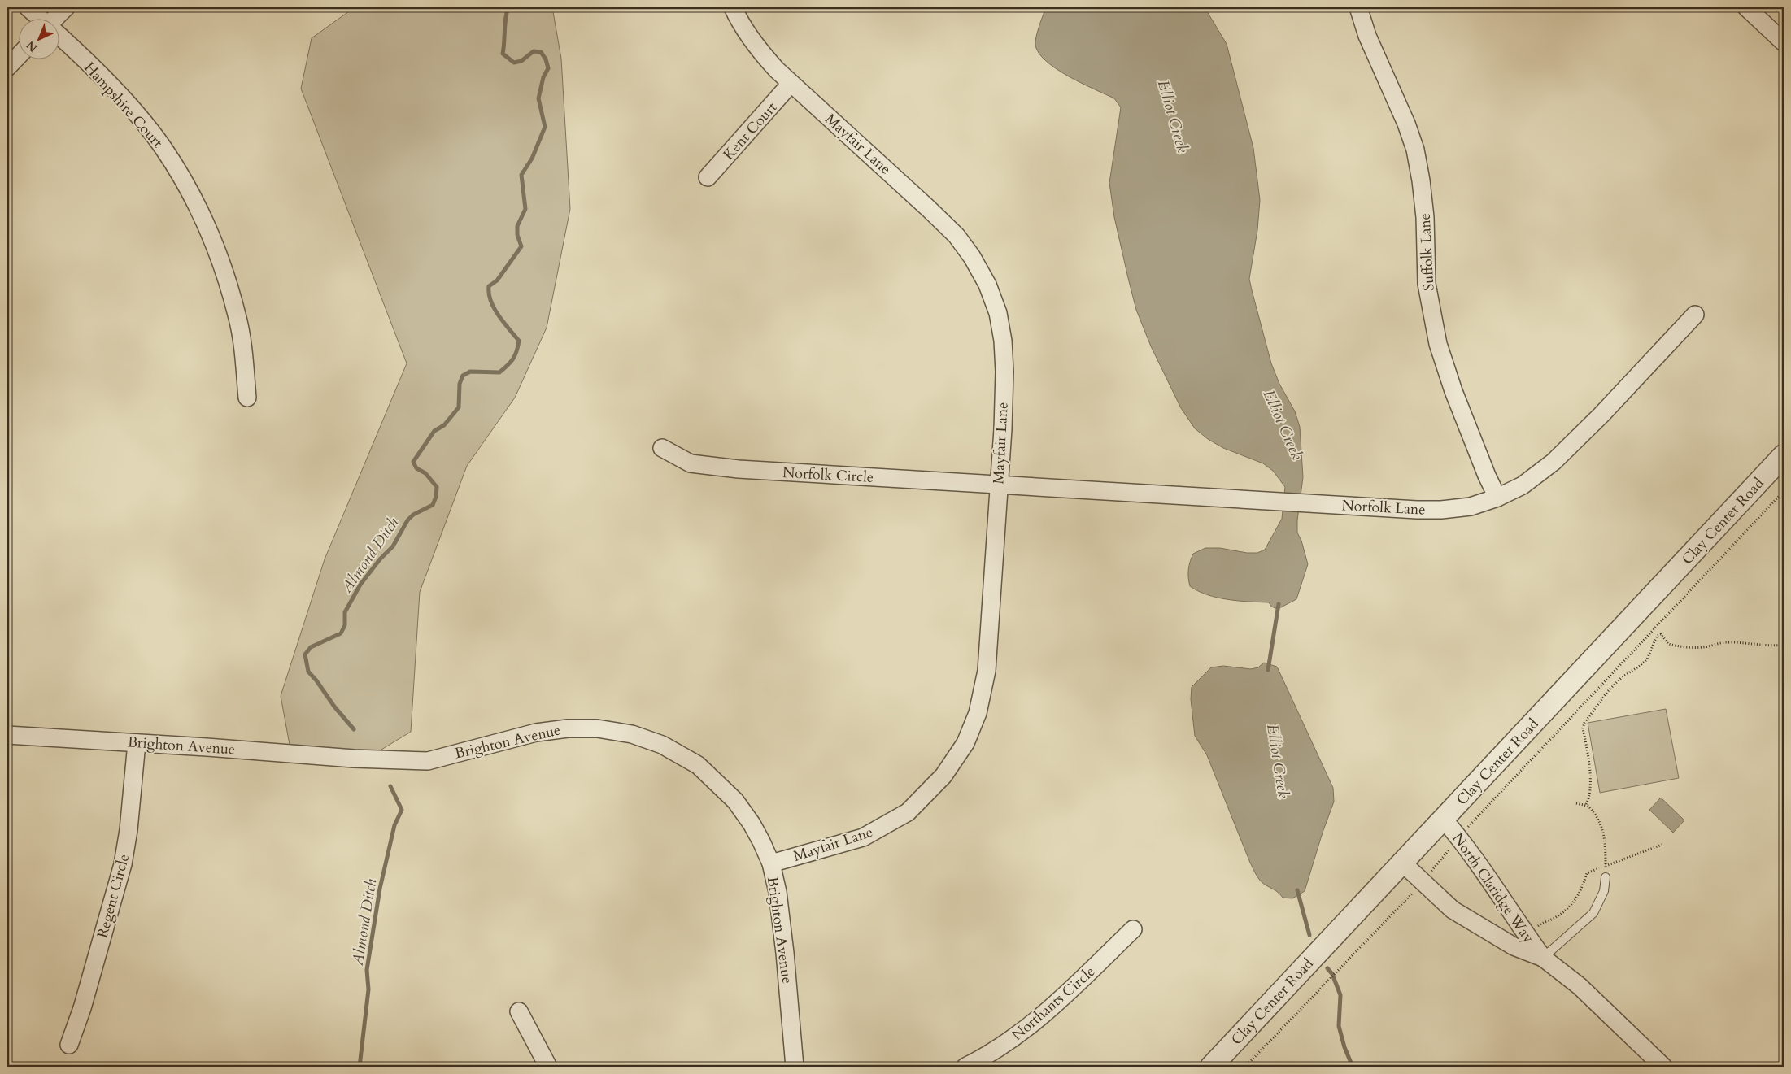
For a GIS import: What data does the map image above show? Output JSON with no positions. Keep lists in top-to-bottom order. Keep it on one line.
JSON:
{"streets":{"street":["Hampshire Court","Kent Court","Mayfair Lane","Suffolk Lane","Norfolk Circle","Norfolk Lane","Clay Center Road","Brighton Avenue","North Claridge Way","Regent Circle","Northants Circle"]},"crossings":[["Kent Court","Mayfair Lane"],["Mayfair Lane","Norfolk Circle"],["Mayfair Lane","Norfolk Lane"],["Mayfair Lane","Brighton Avenue"],["Suffolk Lane","Norfolk Lane"],["Norfolk Circle","Norfolk Lane"],["Clay Center Road","North Claridge Way"],["Brighton Avenue","Regent Circle"]],"water":["Elliot Creek","Almond Ditch"],"north":"bottom left"}
